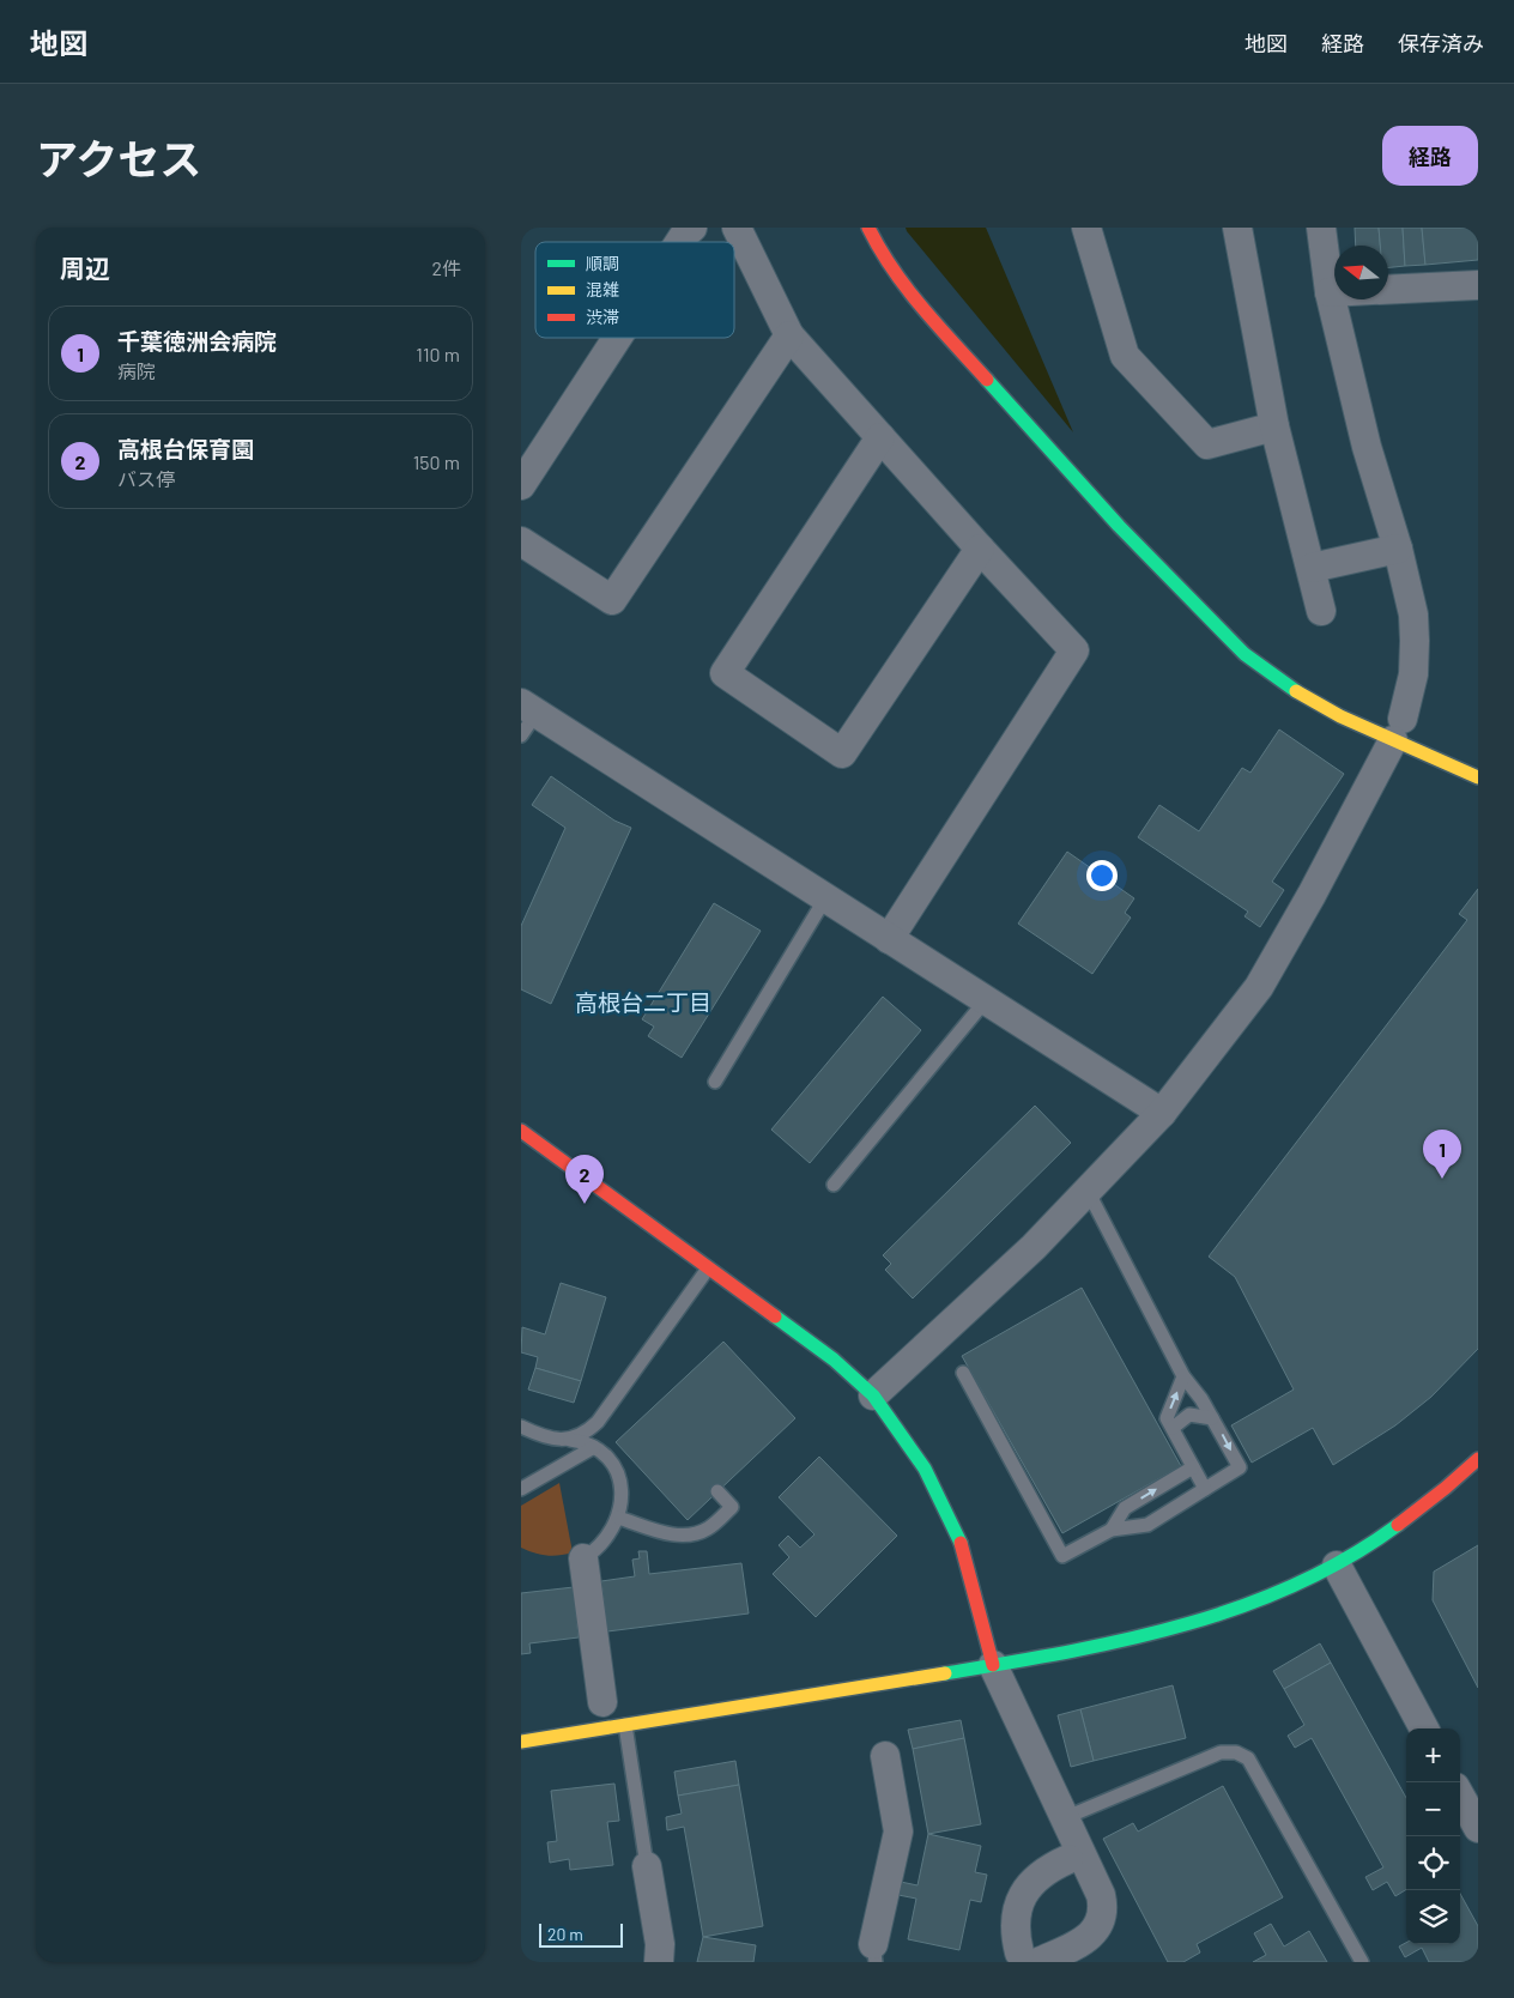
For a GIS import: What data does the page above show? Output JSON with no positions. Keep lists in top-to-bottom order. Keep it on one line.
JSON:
{"districts":["高根台二丁目"],"legend":["順調","混雑","渋滞"],"scale_bar":"20 m","north":"left","page":{"header":"地図","nav":["地図","経路","保存済み"],"title":"アクセス","buttons":"経路","heading":["周辺","2件"],"list":[{"mark":"1","name":"千葉徳洲会病院","note":"病院","value":"110 m"},{"mark":"2","name":"高根台保育園","note":"バス停","value":"150 m"}],"pins":["1","2"],"map_buttons":["+","−"],"scale":"20 m"}}
